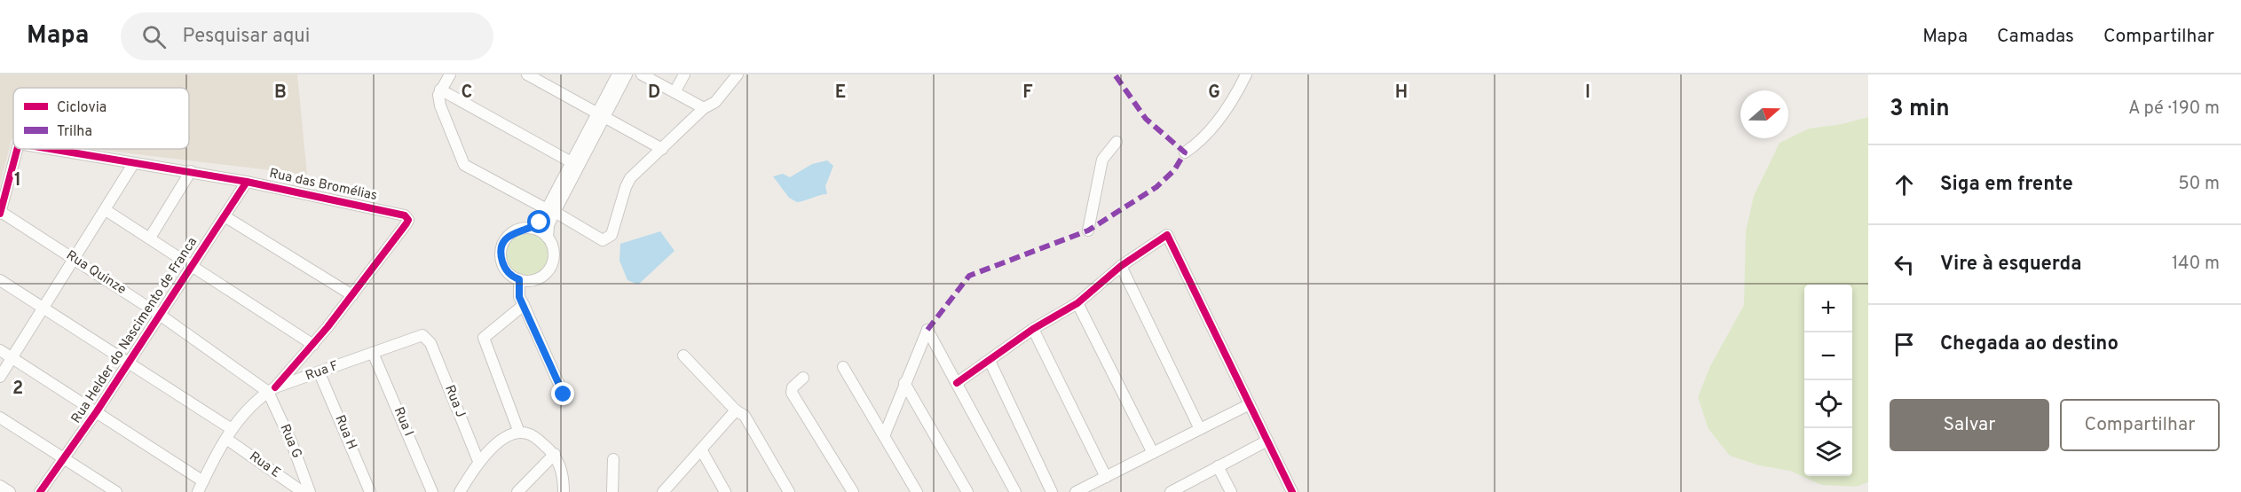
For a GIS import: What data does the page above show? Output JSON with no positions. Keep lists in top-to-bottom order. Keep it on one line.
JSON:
{"streets":{"street":["Rua das Bromélias","Rua Quinze","Rua Helder do Nascimento de Franca","Rua F","Rua J","Rua I","Rua H","Rua G","Rua E"]},"crossings":[["Rua das Bromélias","Rua Quinze"],["Rua das Bromélias","Rua Helder do Nascimento de Franca"],["Rua das Bromélias","Rua F"],["Rua das Bromélias","Rua G"],["Rua Quinze","Rua Helder do Nascimento de Franca"],["Rua Quinze","Rua F"],["Rua Quinze","Rua G"],["Rua Helder do Nascimento de Franca","Rua E"],["Rua F","Rua J"],["Rua F","Rua I"],["Rua F","Rua H"],["Rua F","Rua G"],["Rua F","Rua E"]],"legend":["Ciclovia","Trilha"],"north":"right","page":{"header":"Mapa","search":"Pesquisar aqui","nav":["Mapa","Camadas","Compartilhar"],"heading":["3 min","A pé · 190 m"],"list":[["Siga em frente","50 m"],["Vire à esquerda","140 m"],"Chegada ao destino"],"map_buttons":["+","−"],"buttons":["Salvar","Compartilhar"]},"grid":{"columns":["B","C","D","E","F","G","H","I"],"rows":["1","2"]}}
